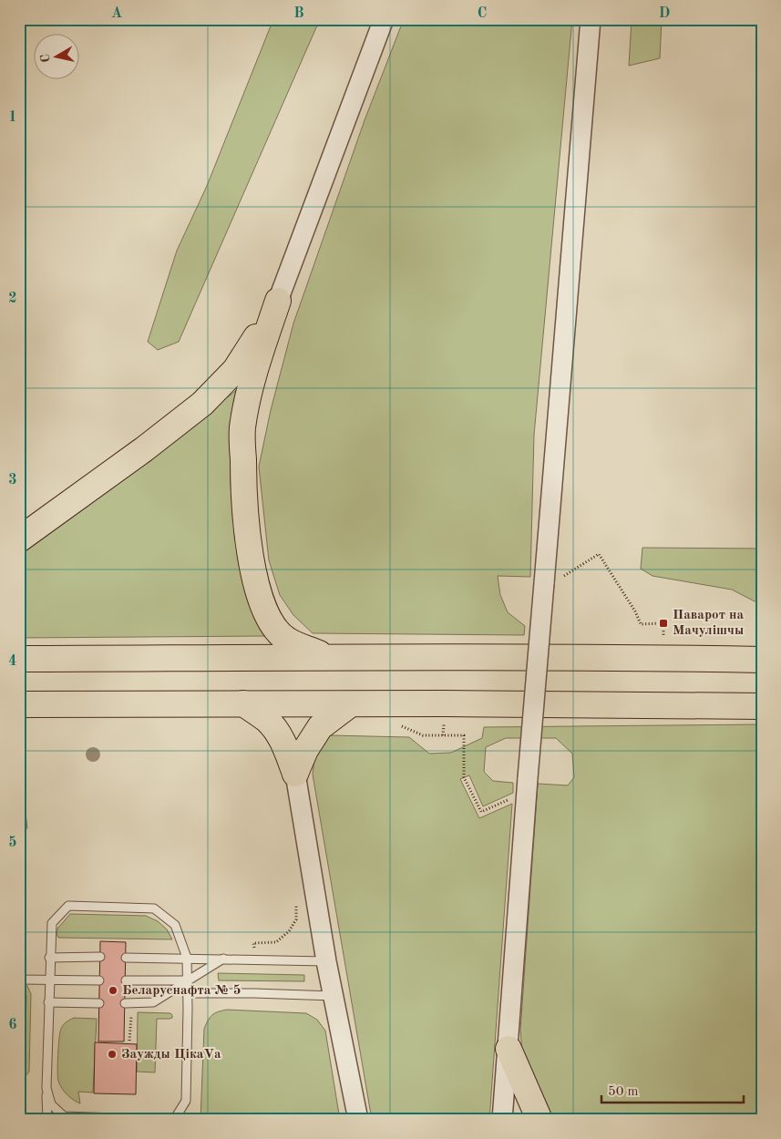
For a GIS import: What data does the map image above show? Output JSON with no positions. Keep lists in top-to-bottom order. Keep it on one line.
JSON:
{"places":{"transit":["Паварот на Мачулішчы"],"other":["Беларуснафта № 5","Заужды ЦікаVа"]},"scale_bar":"50 m","north":"left","grid":{"columns":["A","B","C","D"],"rows":["1","2","3","4","5","6"]}}
